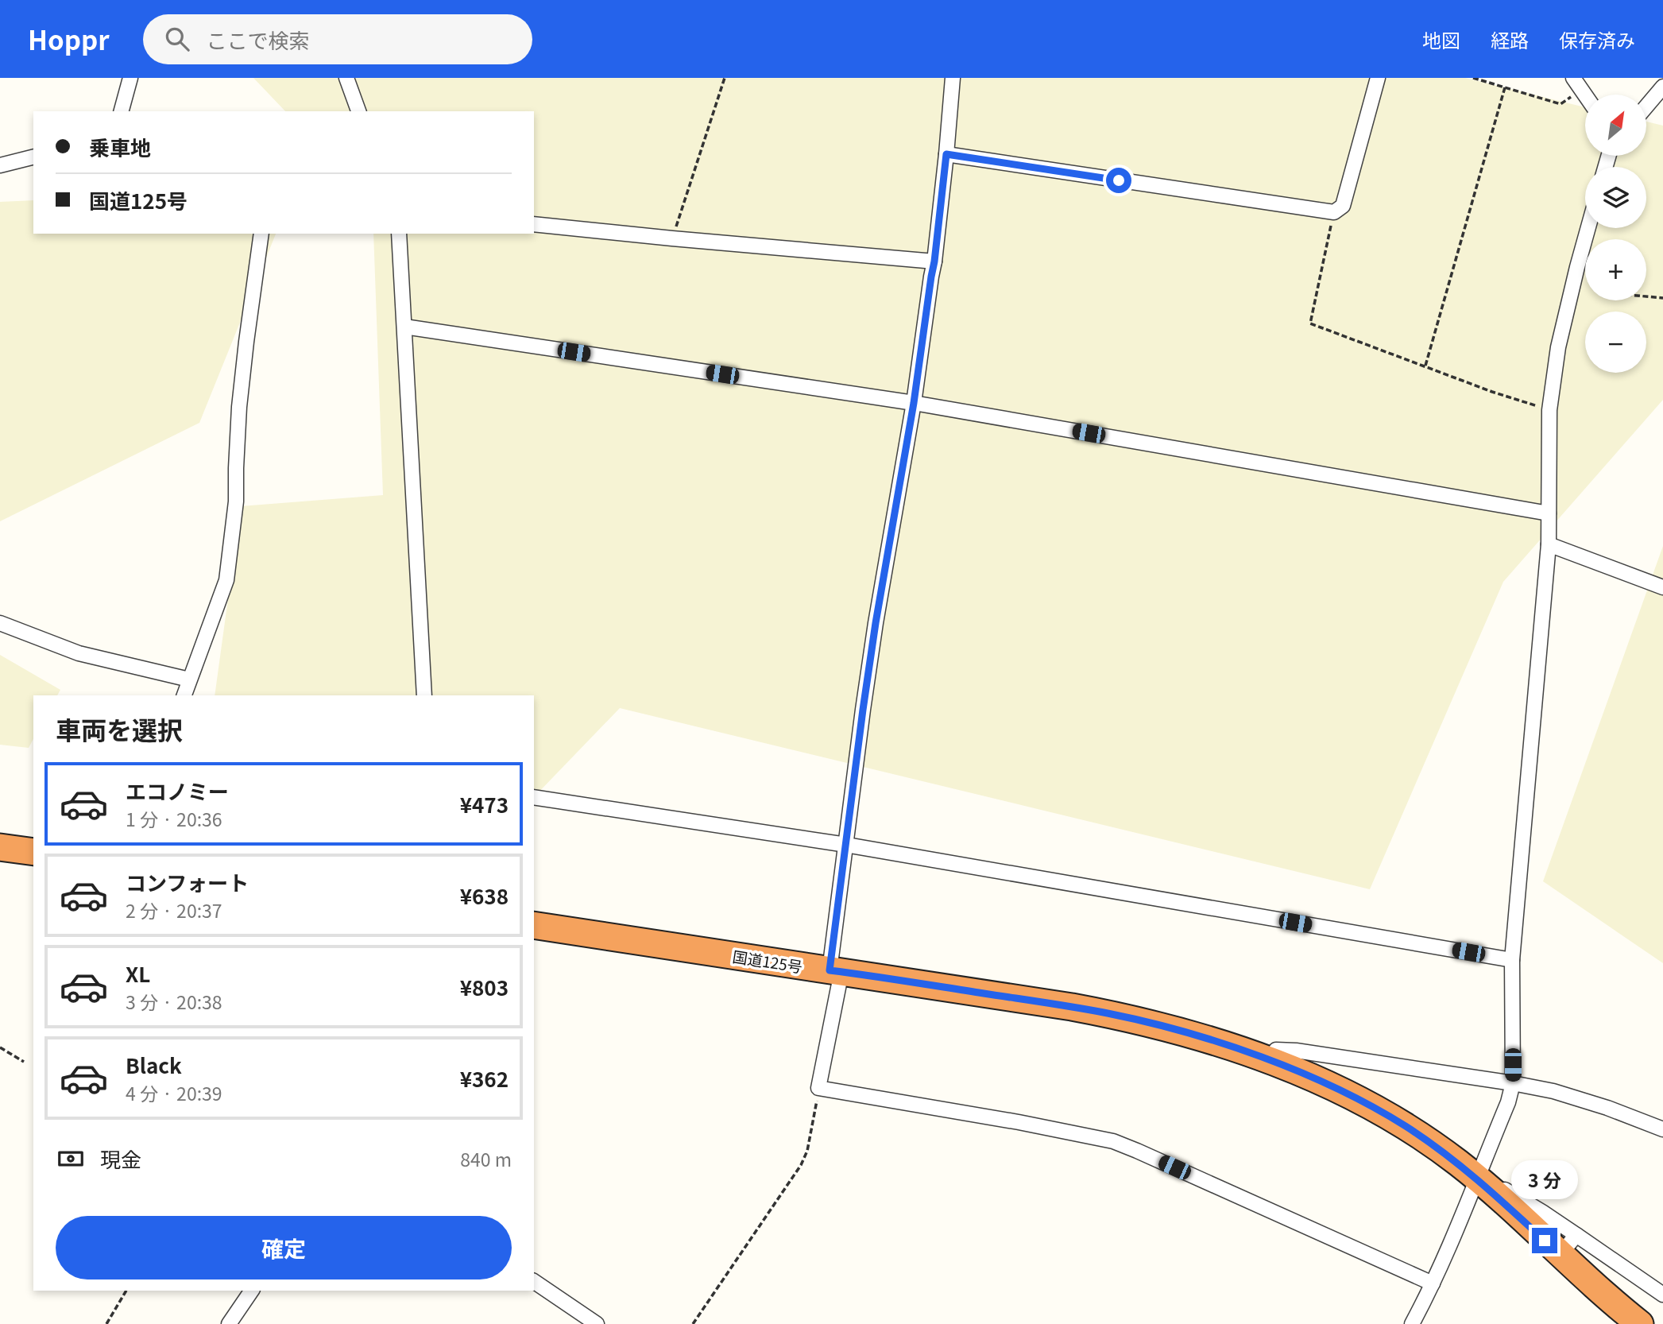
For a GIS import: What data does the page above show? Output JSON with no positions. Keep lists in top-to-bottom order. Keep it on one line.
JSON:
{"streets":{"highway":["国道125号"]},"north":"top right","page":{"header":"Hoppr","search":"ここで検索","nav":["地図","経路","保存済み"],"map_buttons":["+","−"],"banner":["乗車地","国道125号"],"heading":"車両を選択","list":[{"name":"エコノミー","note":"1 分 · 20:36","value":"¥473"},{"name":"コンフォート","note":"2 分 · 20:37","value":"¥638"},{"name":"XL","note":"3 分 · 20:38","value":"¥803"},{"name":"Black","note":"4 分 · 20:39","value":"¥362"}],"pay":["現金","840 m"],"bubble":"3 分","buttons":"確定"}}
